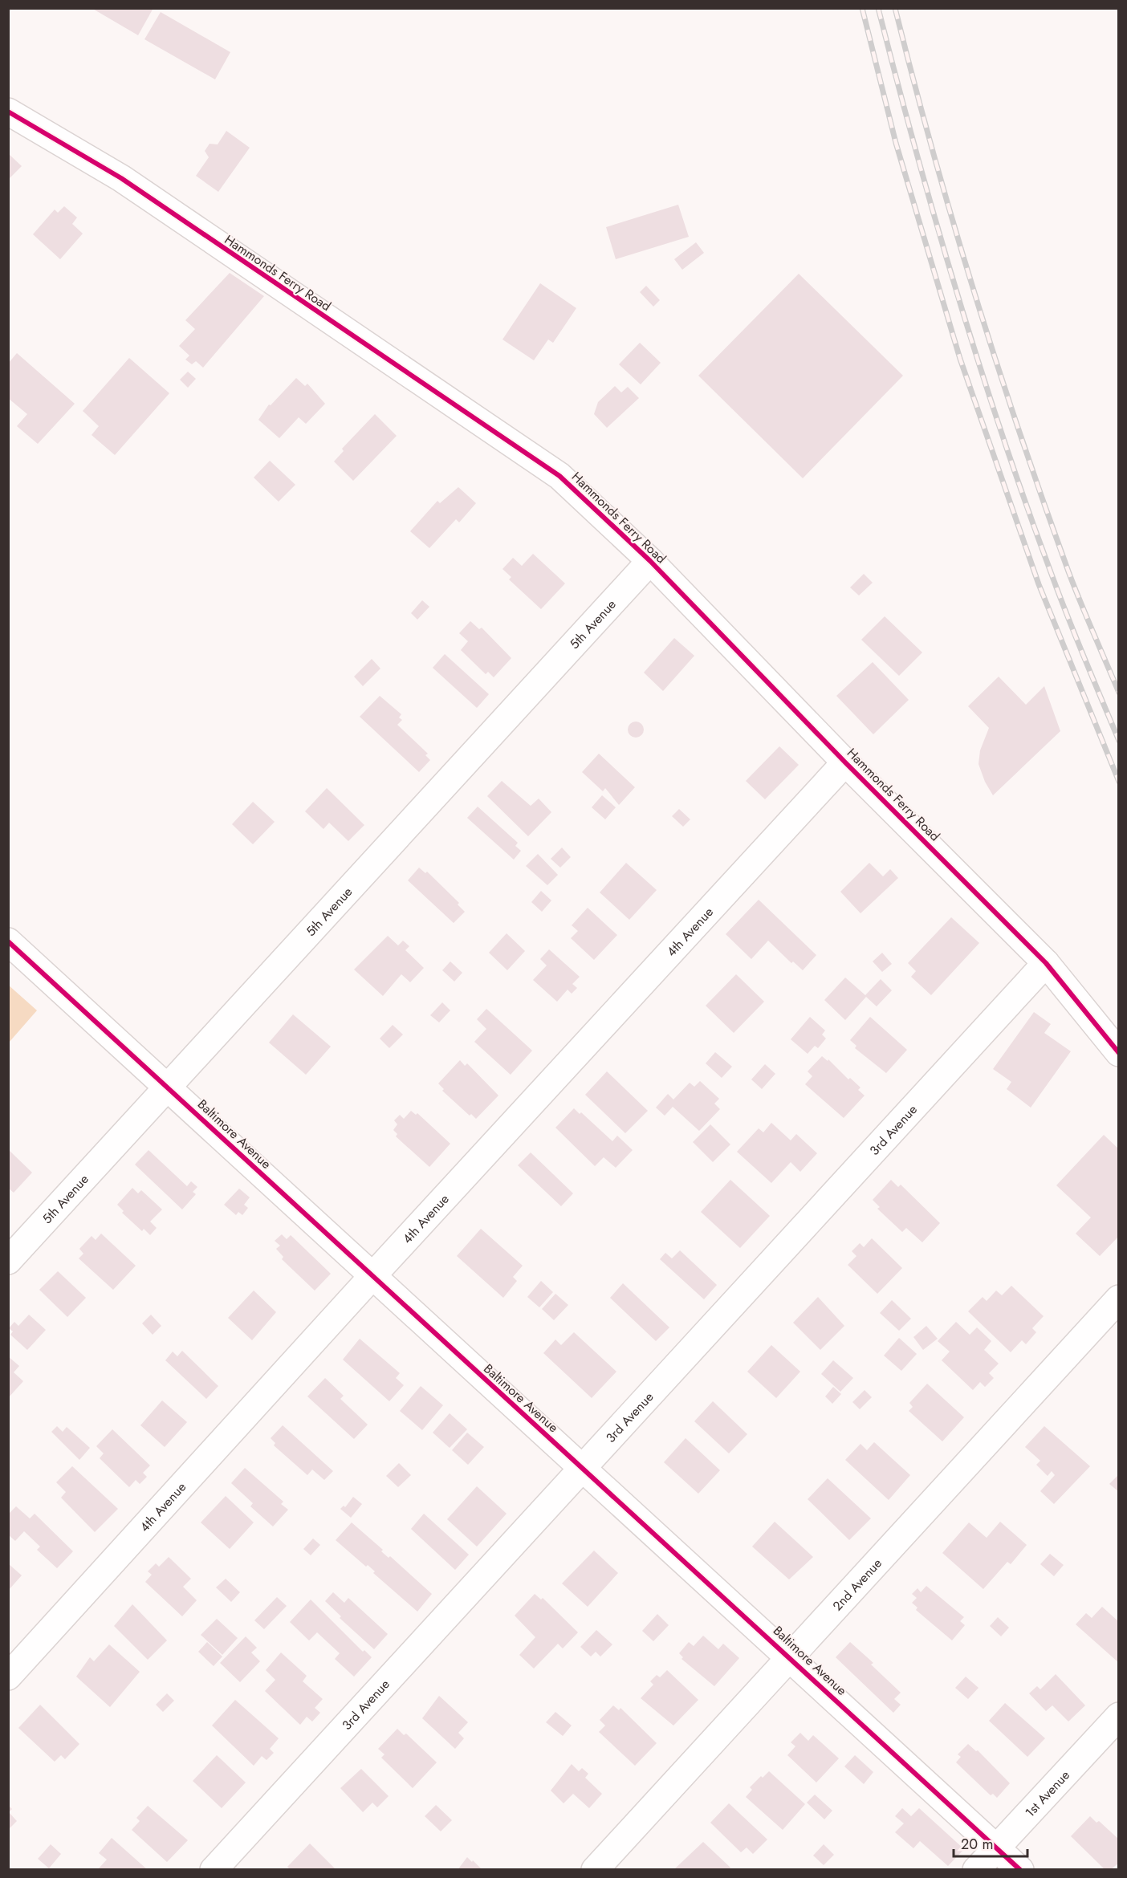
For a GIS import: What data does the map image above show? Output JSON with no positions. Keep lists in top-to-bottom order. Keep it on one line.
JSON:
{"streets":{"street":["Hammonds Ferry Road","5th Avenue","4th Avenue","3rd Avenue","Baltimore Avenue","2nd Avenue","1st Avenue"]},"crossings":[["Hammonds Ferry Road","5th Avenue"],["Hammonds Ferry Road","4th Avenue"],["Hammonds Ferry Road","3rd Avenue"],["5th Avenue","Baltimore Avenue"],["4th Avenue","Baltimore Avenue"],["3rd Avenue","Baltimore Avenue"],["Baltimore Avenue","2nd Avenue"],["Baltimore Avenue","1st Avenue"]],"scale_bar":"20 m"}
